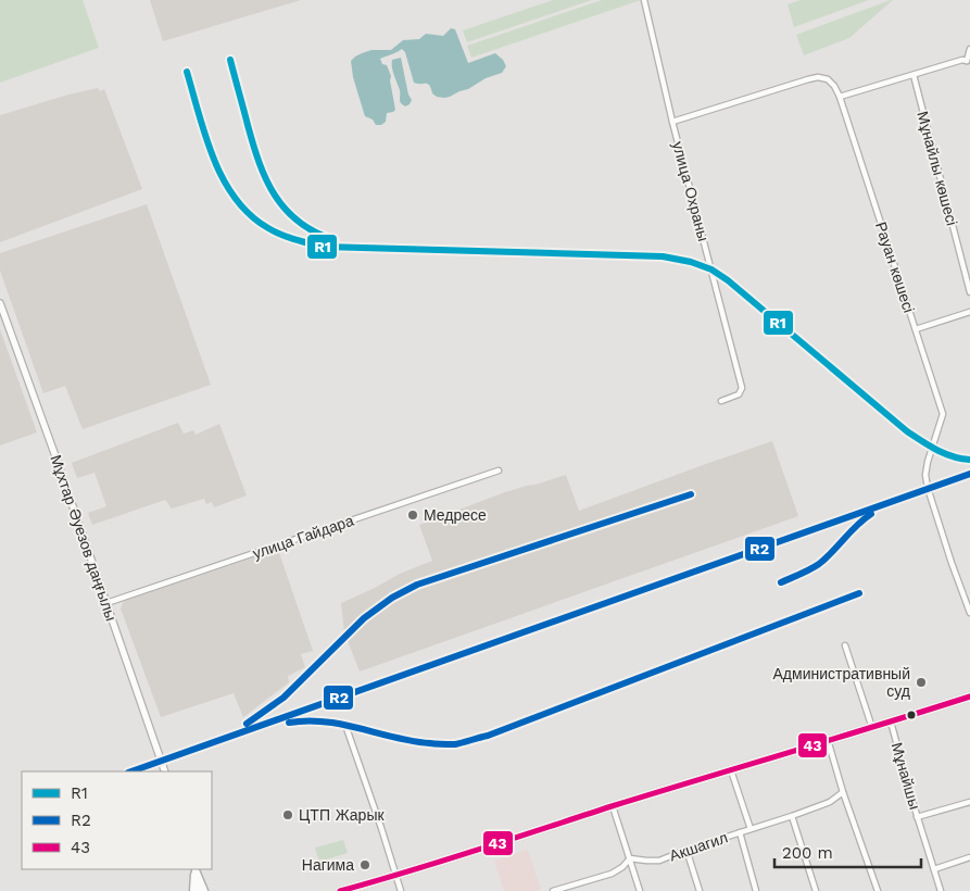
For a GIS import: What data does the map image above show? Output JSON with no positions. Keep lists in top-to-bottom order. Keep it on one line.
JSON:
{"streets":{"main road":["Мұхтар Әуезов даңғылы"],"street":["Мұнайлы көшесі","улица Охраны","Рауан көшесі","улица Гайдара","Мұнайшы","Акшагил"]},"crossings":[["улица Охраны","Рауан көшесі"],["улица Гайдара","Мұхтар Әуезов даңғылы"]],"places":["Медресе","Административный суд","ЦТП Жарык","Нагима"],"lines":["transit line R1","transit line R2","transit line 43"],"legend":["R1","R2","43"],"scale_bar":"200 m"}
